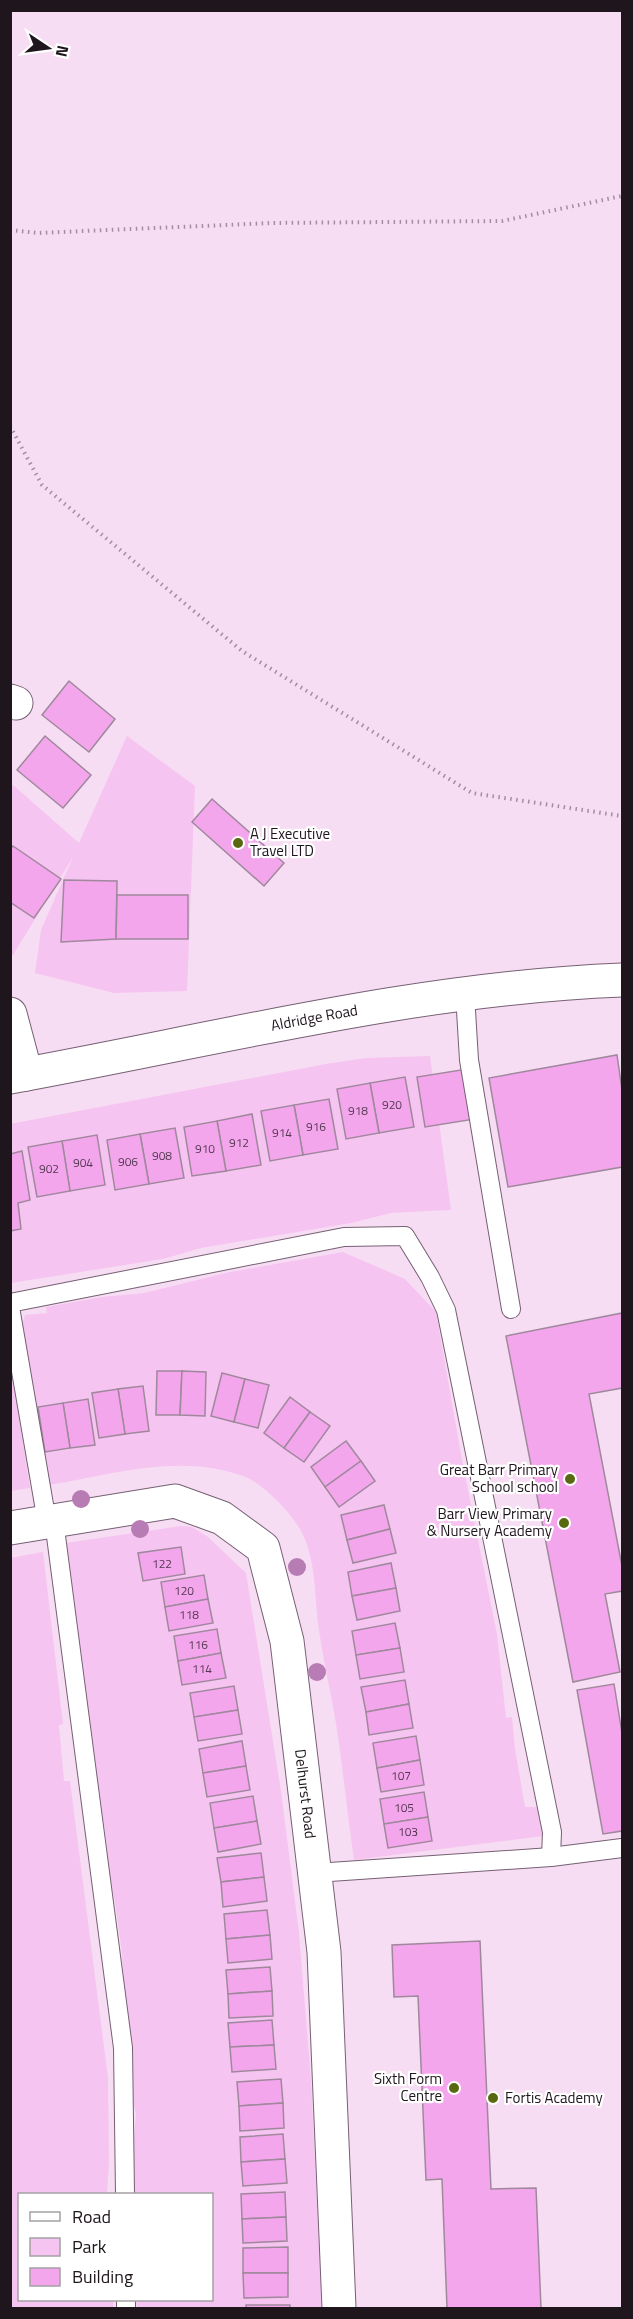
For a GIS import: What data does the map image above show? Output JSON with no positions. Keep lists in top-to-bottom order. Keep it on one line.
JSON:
{"streets":{"street":["Aldridge Road","Delhurst Road"]},"places":["A J Executive Travel LTD","Great Barr Primary School school","Barr View Primary & Nursery Academy","Sixth Form Centre","Fortis Academy"],"house_numbers":["920","918","916","914","912","910","908","906","904","902","122","120","118","116","114","107","105","103"],"legend":["Road","Park","Building"],"north":"right"}
